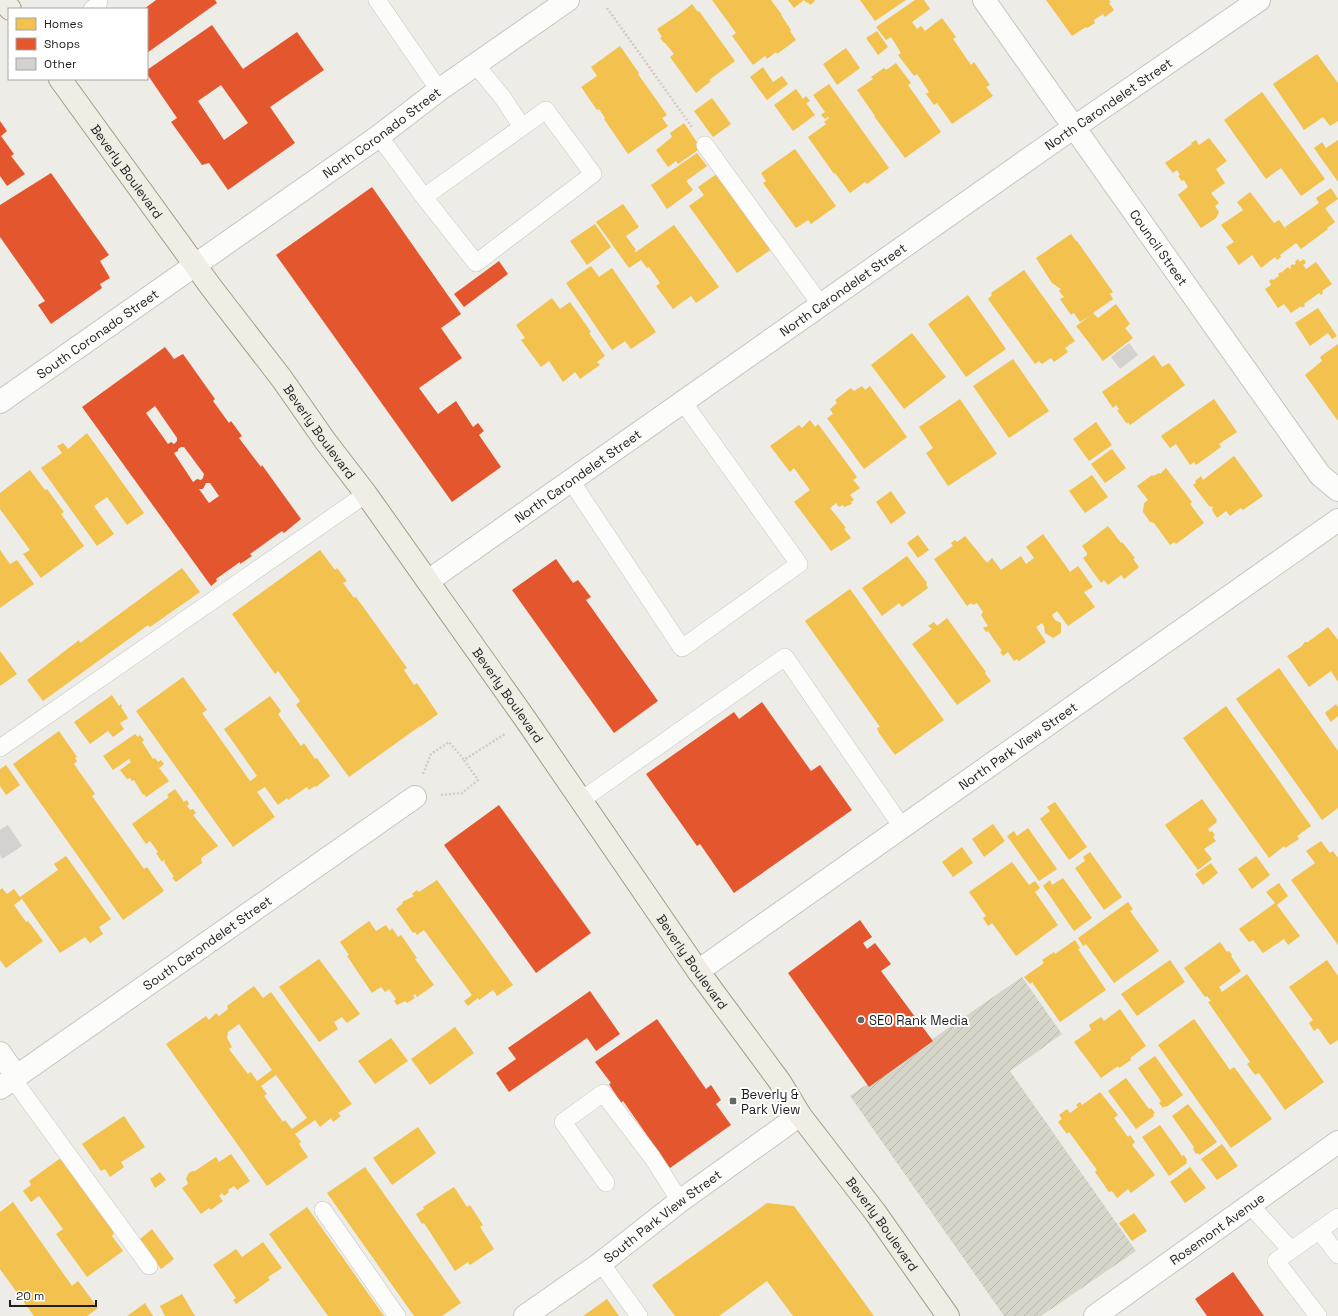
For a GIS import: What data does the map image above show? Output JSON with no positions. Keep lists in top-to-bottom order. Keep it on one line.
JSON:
{"streets":{"main road":["Beverly Boulevard"],"street":["North Carondelet Street","North Coronado Street","Council Street","South Coronado Street","North Park View Street","South Carondelet Street","South Park View Street","Rosemont Avenue"]},"crossings":[["North Carondelet Street","Beverly Boulevard"],["North Carondelet Street","Council Street"],["North Coronado Street","Beverly Boulevard"],["North Coronado Street","South Coronado Street"],["Beverly Boulevard","South Coronado Street"],["Beverly Boulevard","North Park View Street"],["Beverly Boulevard","South Park View Street"]],"places":{"other":["SEO Rank Media"],"transit":["Beverly & Park View"]},"legend":["Homes","Shops","Other"],"scale_bar":"20 m"}
